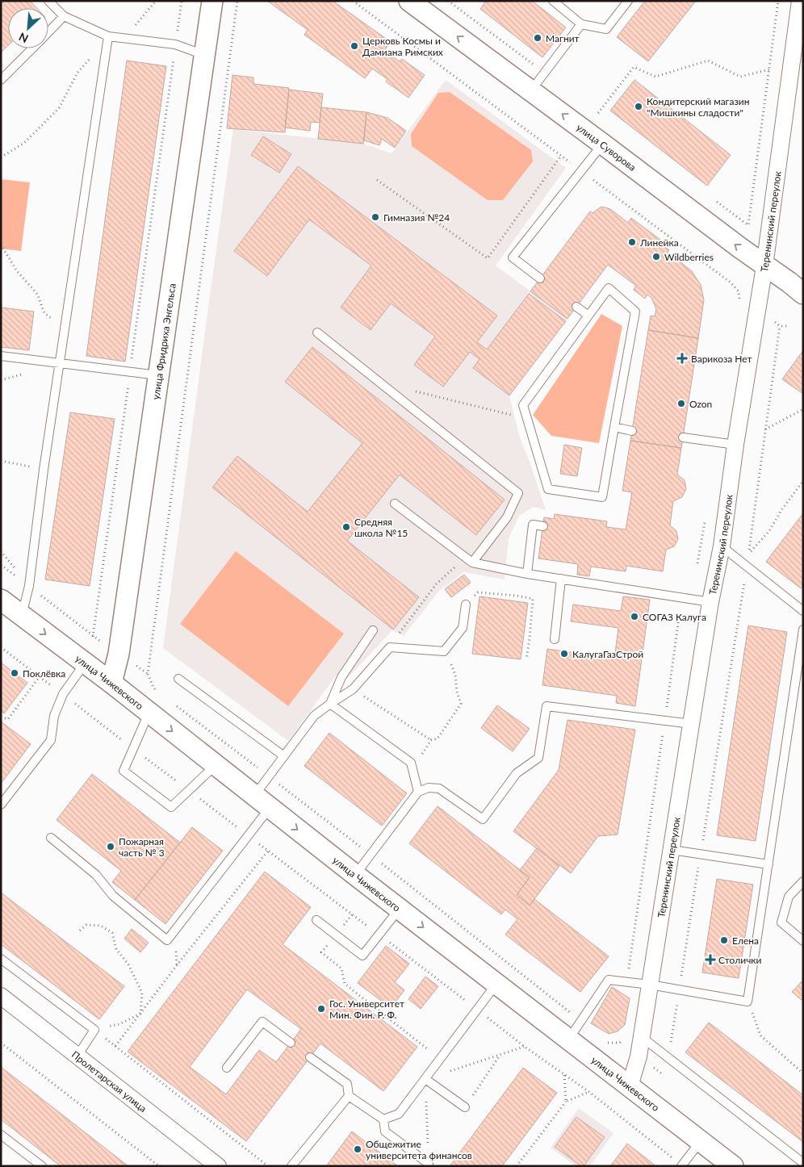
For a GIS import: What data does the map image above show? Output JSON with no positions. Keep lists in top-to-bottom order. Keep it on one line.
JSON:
{"streets":{"street":["улица Суворова","Теренинский переулок","улица Фридриха Энгельса","улица Чижевского","Пролетарская улица"]},"crossings":[["улица Суворова","Теренинский переулок"],["Теренинский переулок","улица Чижевского"],["улица Фридриха Энгельса","улица Чижевского"]],"one_way":["улица Суворова","улица Чижевского"],"places":{"other":["Магнит","Церковь Космы и Дамиана Римских","Кондитерский магазин \"Мишкины сладости\"","Гимназия №24","Линейка","Wildberries","Ozon","Средняя школа №15","СОГАЗ Калуга","КалугаГазСтрой","Поклёвка","Пожарная часть № 3","Елена","Гос. Университет Мин. Фин. Р. Ф.","Общежитие университета финансов"],"health":["Варикоза Нет","Столички"]},"north":"bottom left"}
